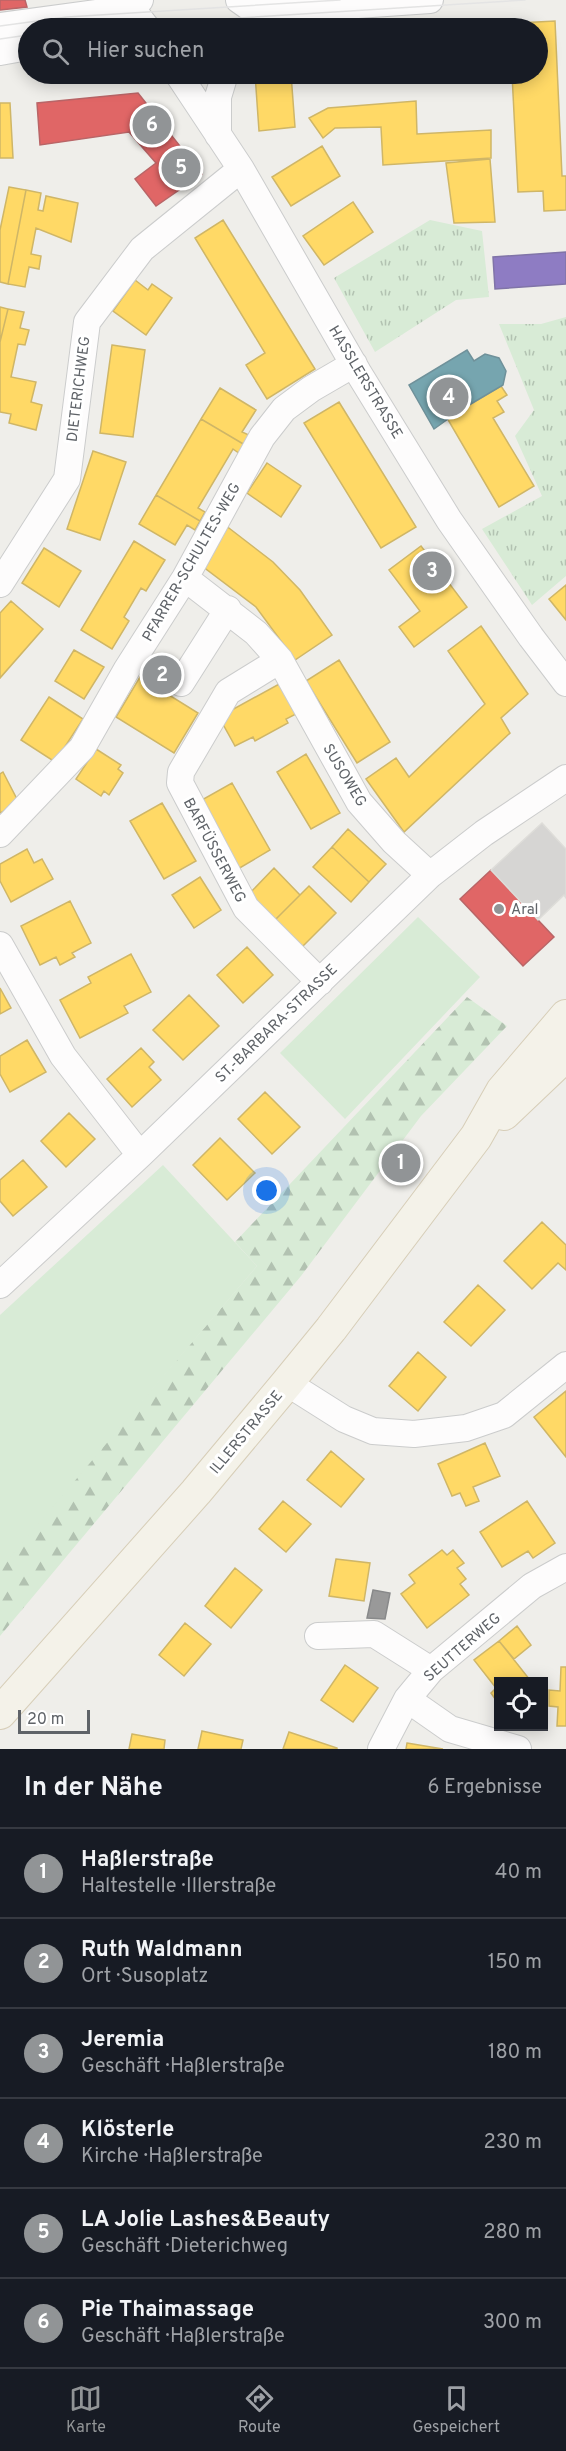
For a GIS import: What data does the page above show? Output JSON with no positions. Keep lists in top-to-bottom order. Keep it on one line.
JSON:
{"streets":{"main road":["ILLERSTRASSE"],"street":["HASSLERSTRASSE","DIETERICHWEG","PFARRER-SCHULTES-WEG","SUSOWEG","BARFÜSSERWEG","ST.-BARBARA-STRASSE","SEUTTERWEG"]},"crossings":[["HASSLERSTRASSE","DIETERICHWEG"],["HASSLERSTRASSE","PFARRER-SCHULTES-WEG"],["PFARRER-SCHULTES-WEG","SUSOWEG"],["SUSOWEG","BARFÜSSERWEG"],["SUSOWEG","ST.-BARBARA-STRASSE"],["BARFÜSSERWEG","ST.-BARBARA-STRASSE"]],"places":["Aral"],"scale_bar":"20 m","page":{"search":"Hier suchen","pins":["6","5","4","3","2","1"],"scale":"20 m","heading":["In der Nähe","6 Ergebnisse"],"list":[{"mark":"1","name":"Haßlerstraße","note":"Haltestelle · Illerstraße","value":"40 m"},{"mark":"2","name":"Ruth Waldmann","note":"Ort · Susoplatz","value":"150 m"},{"mark":"3","name":"Jeremia","note":"Geschäft · Haßlerstraße","value":"180 m"},{"mark":"4","name":"Klösterle","note":"Kirche · Haßlerstraße","value":"230 m"},{"mark":"5","name":"LA Jolie Lashes&Beauty","note":"Geschäft · Dieterichweg","value":"280 m"},{"mark":"6","name":"Pie Thaimassage","note":"Geschäft · Haßlerstraße","value":"300 m"}],"nav":["Karte","Route","Gespeichert"]}}
